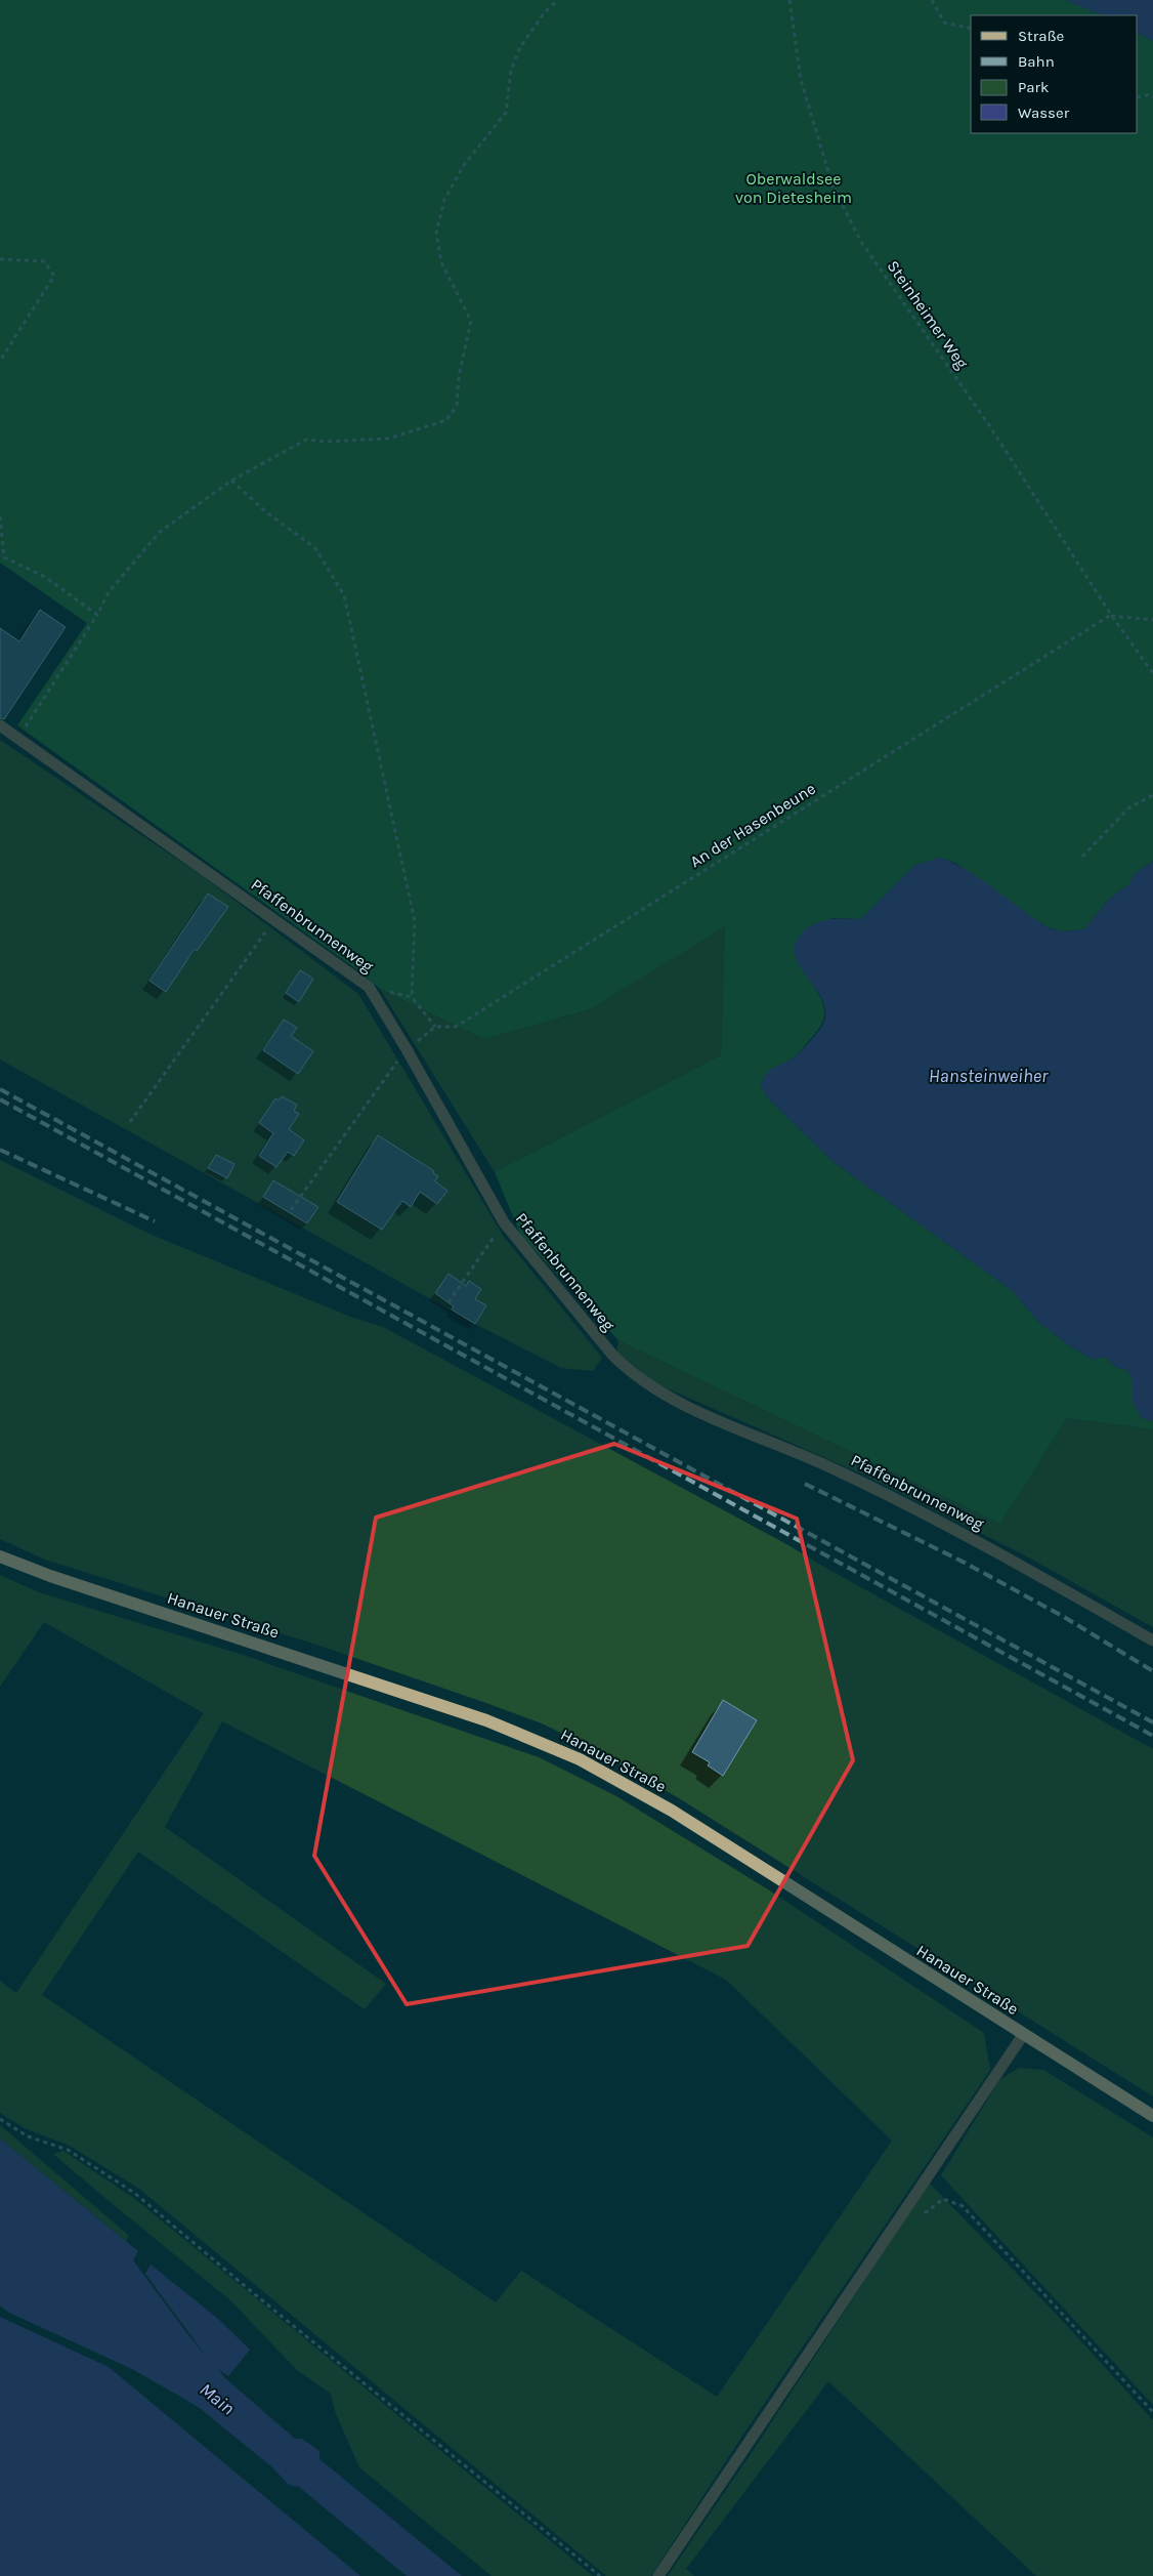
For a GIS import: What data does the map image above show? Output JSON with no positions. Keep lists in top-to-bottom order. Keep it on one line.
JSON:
{"streets":{"main road":["Hanauer Straße"],"lane":["Pfaffenbrunnenweg"],"path":["Steinheimer Weg","An der Hasenbeune"]},"crossings":[["Steinheimer Weg","An der Hasenbeune"]],"water":["Hansteinweiher","Main"],"parks":["Oberwaldsee von Dietesheim"],"legend":["Straße","Bahn","Park","Wasser"]}
